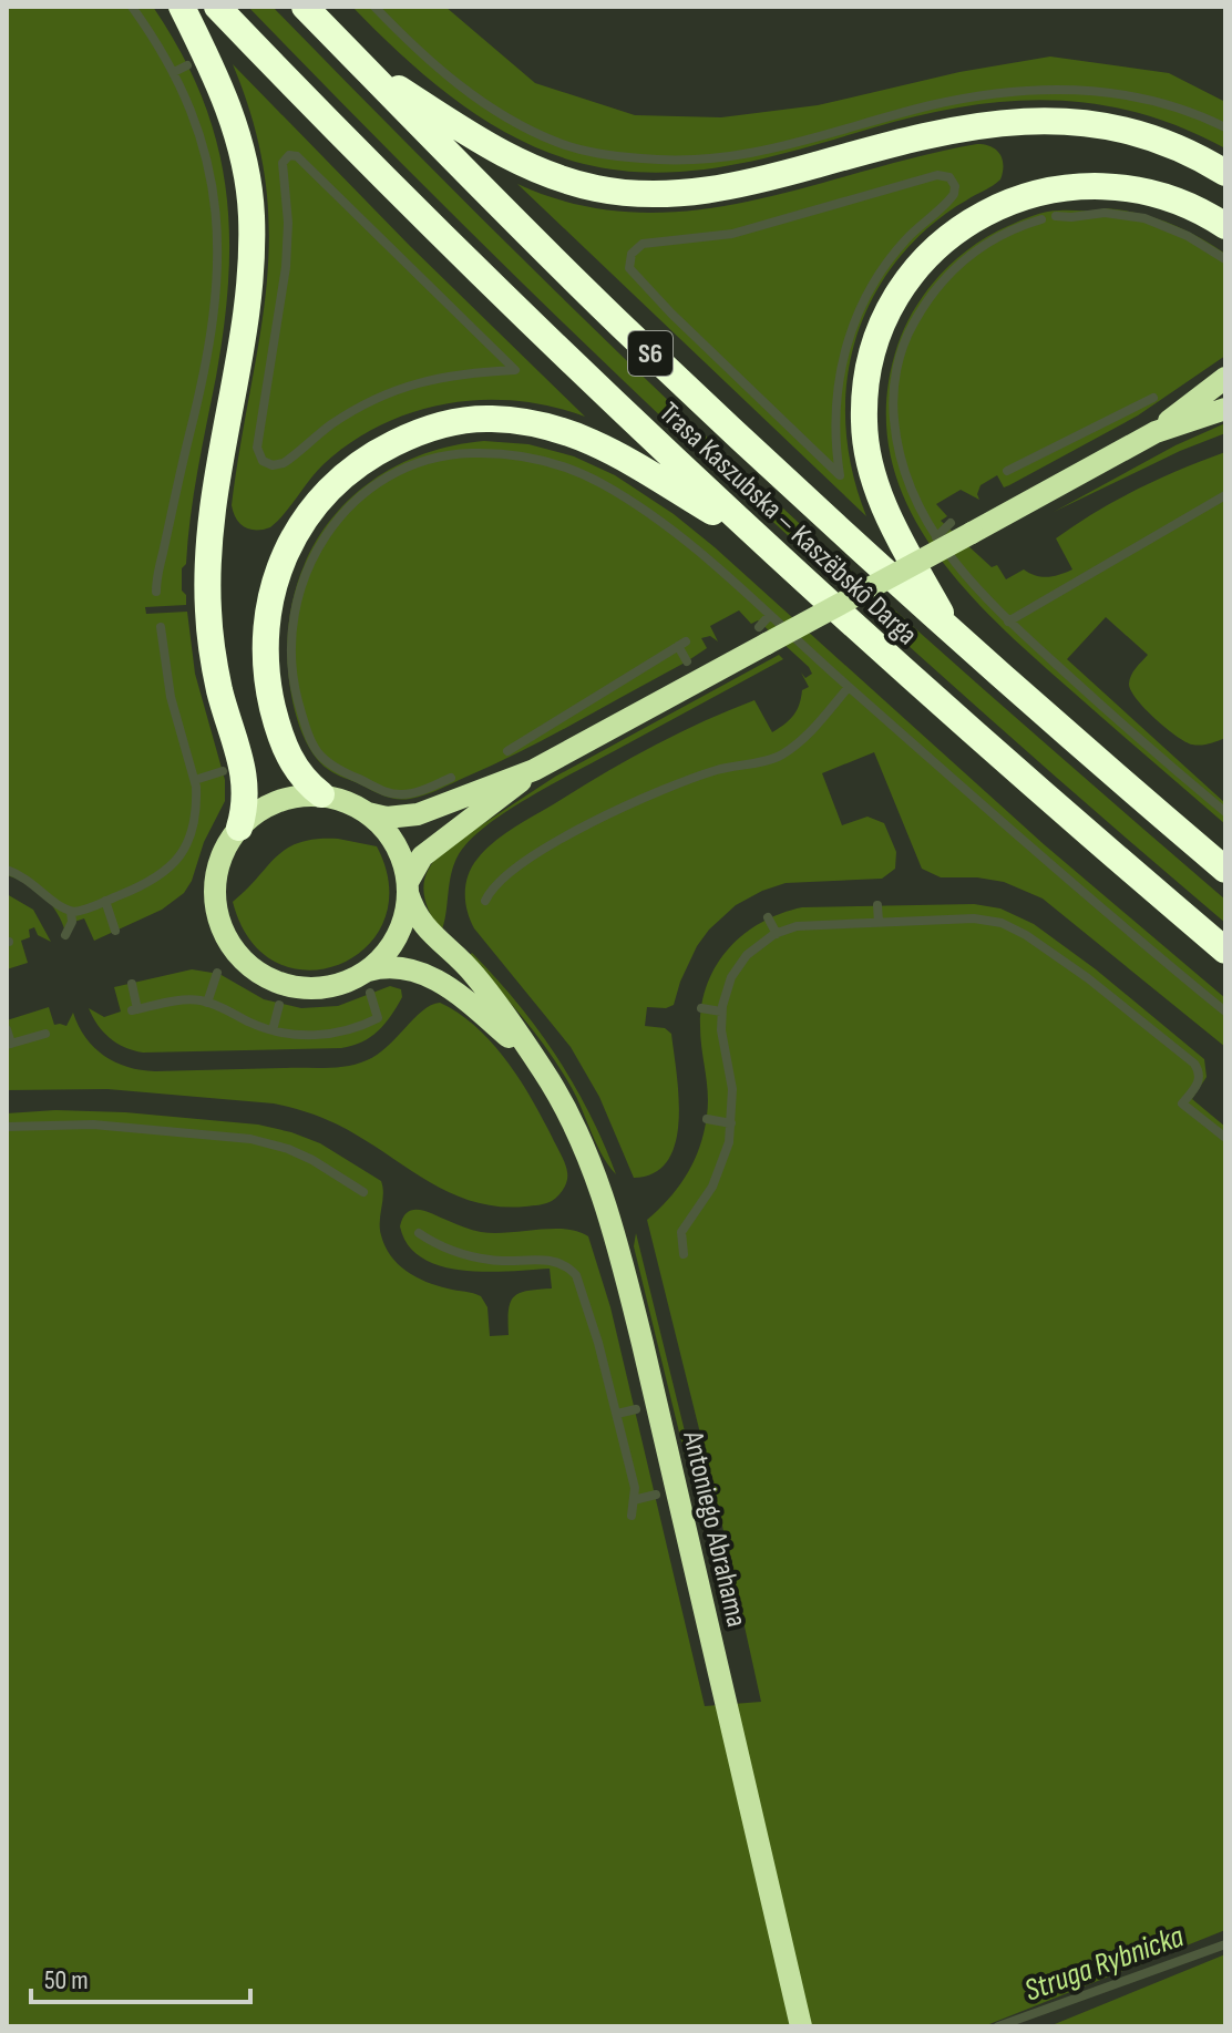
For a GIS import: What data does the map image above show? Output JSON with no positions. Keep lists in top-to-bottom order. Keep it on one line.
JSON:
{"streets":{"highway":["S6","Trasa Kaszubska – Kaszëbskô Darga"],"main road":["Antoniego Abrahama"]},"water":["Struga Rybnicka"],"scale_bar":"50 m"}
